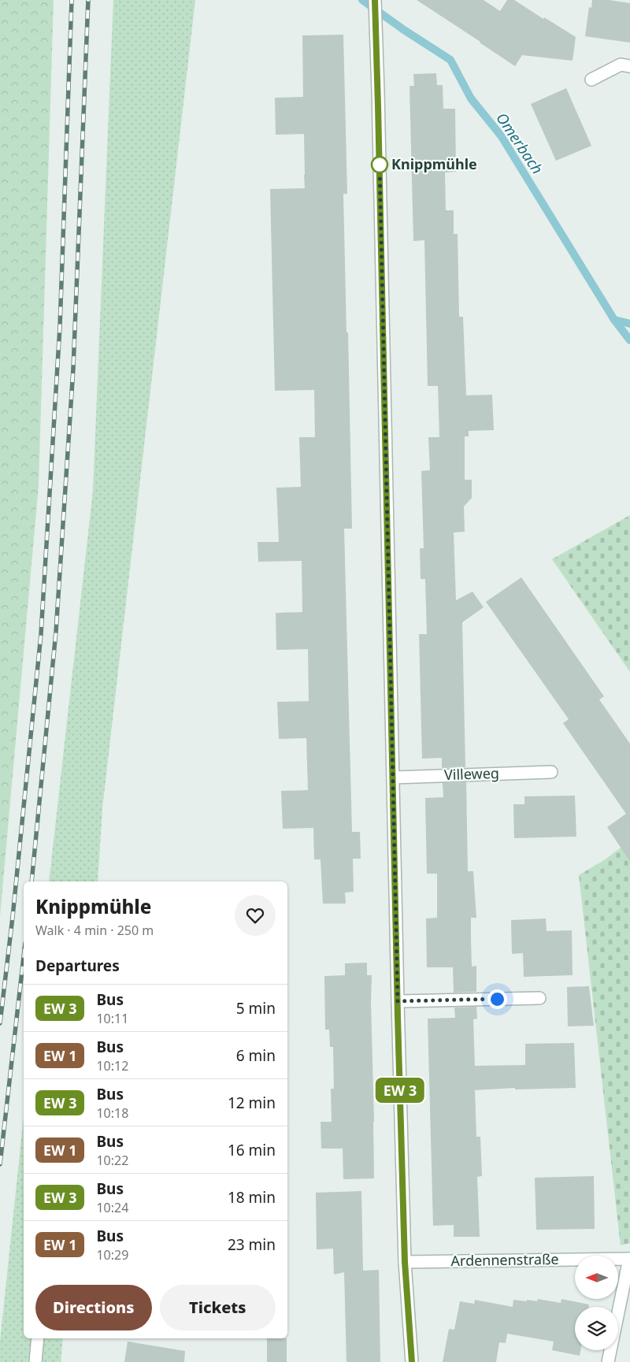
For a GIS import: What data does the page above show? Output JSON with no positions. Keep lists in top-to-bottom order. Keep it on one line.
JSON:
{"streets":{"street":["Villeweg","Ardennenstraße"]},"water":["Omerbach"],"places":["Knippmühle"],"north":"left","page":{"on_map":"EW 3","heading":[["Knippmühle","Walk · 4 min · 250 m"],"Departures"],"list":[{"mark":"EW 3","name":"Bus","note":"10:11","value":"5 min"},{"mark":"EW 1","name":"Bus","note":"10:12","value":"6 min"},{"mark":"EW 3","name":"Bus","note":"10:18","value":"12 min"},{"mark":"EW 1","name":"Bus","note":"10:22","value":"16 min"},{"mark":"EW 3","name":"Bus","note":"10:24","value":"18 min"},{"mark":"EW 1","name":"Bus","note":"10:29","value":"23 min"}],"buttons":["Directions","Tickets"]}}
